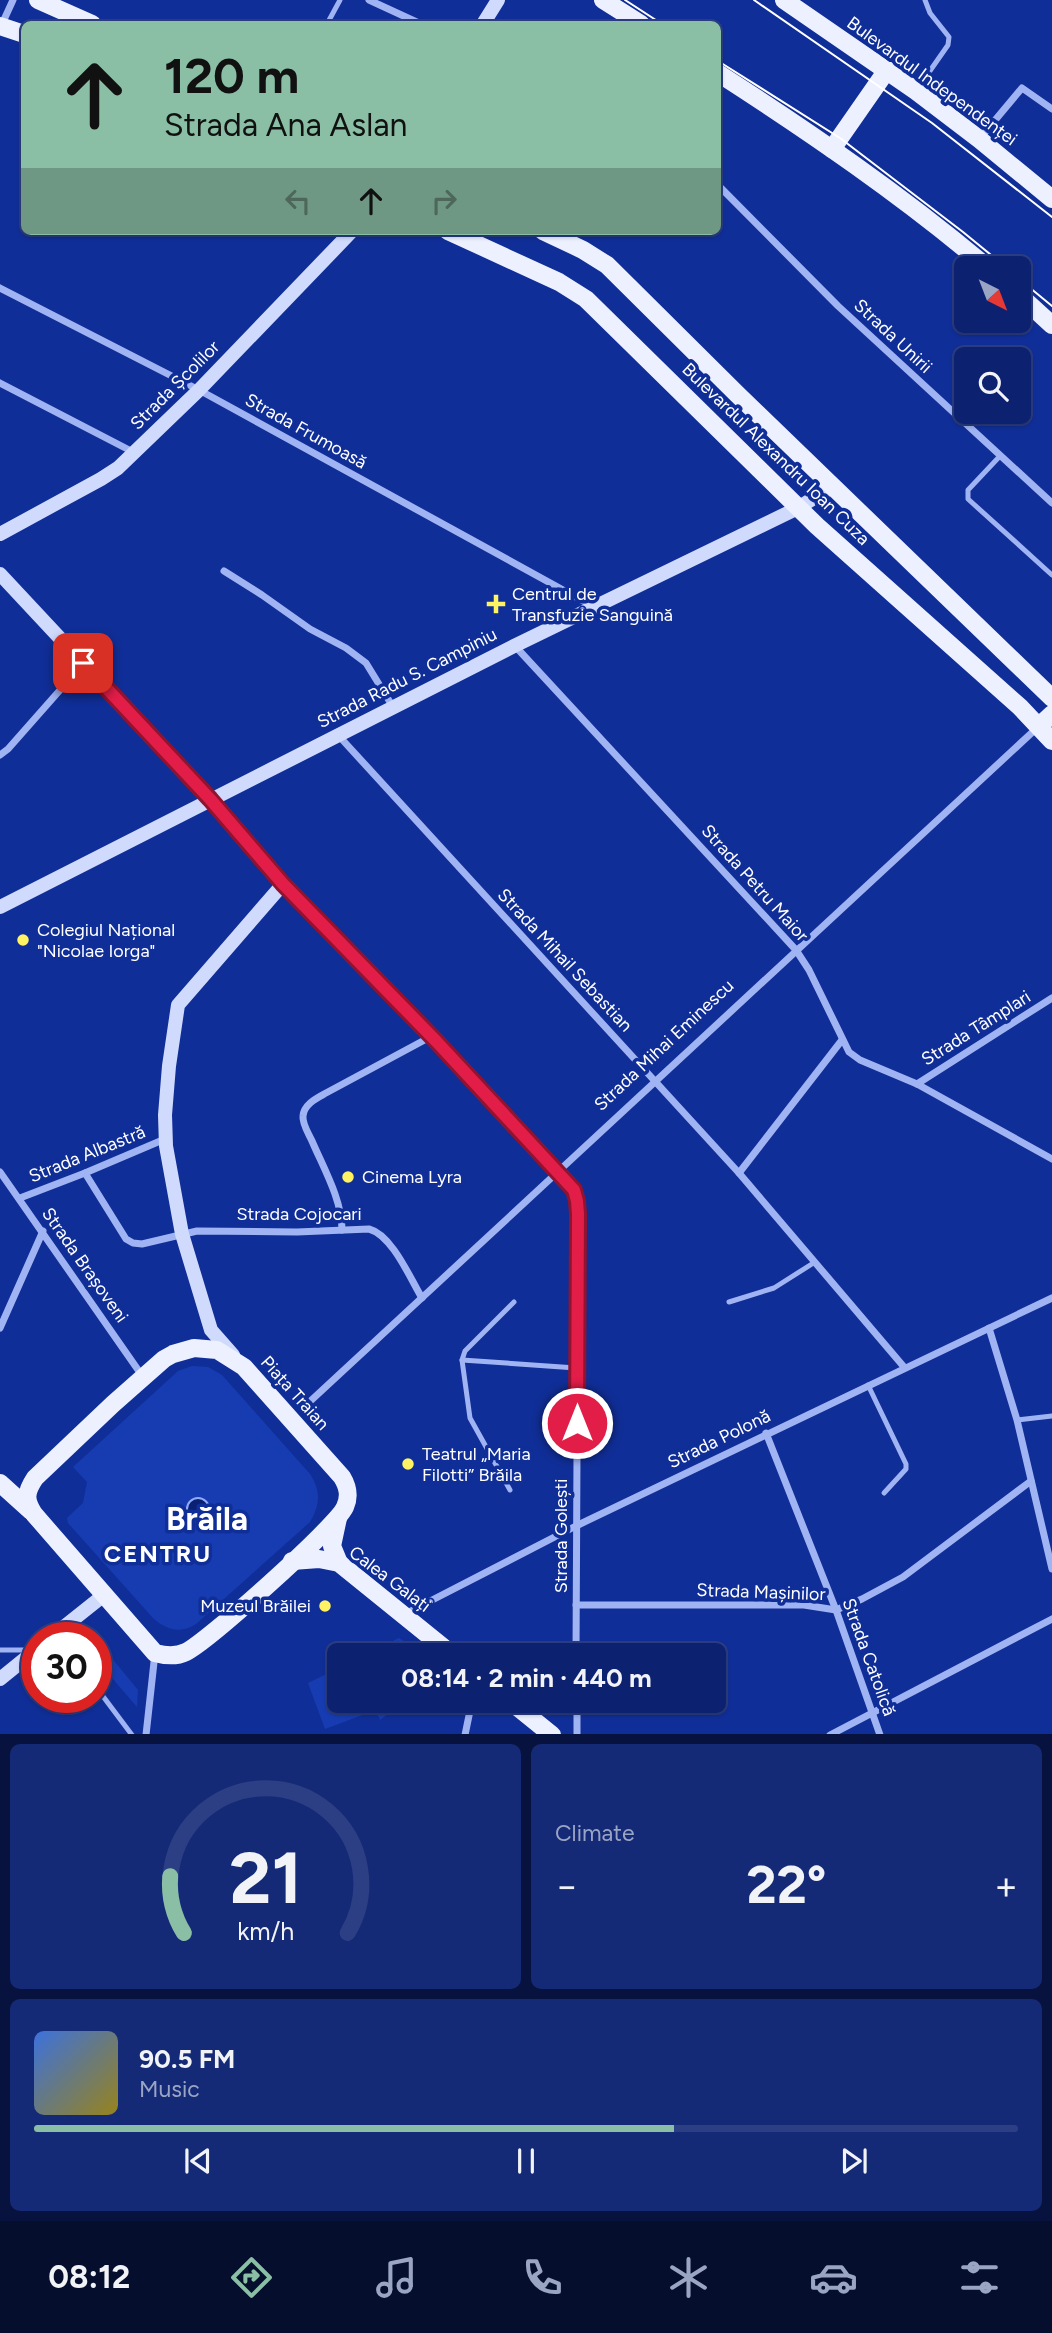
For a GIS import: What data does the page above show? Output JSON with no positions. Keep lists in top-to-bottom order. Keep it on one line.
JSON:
{"streets":{"main road":["Bulevardul Independenței","Strada Școlilor","Bulevardul Alexandru Ioan Cuza","Strada Radu S. Campiniu","Strada Mihai Eminescu","Piața Traian","Calea Galați"],"street":["Strada Unirii","Strada Frumoasă","Strada Petru Maior","Strada Mihail Sebastian","Strada Tâmplari","Strada Albastră","Strada Cojocari","Strada Brașoveni","Strada Polonă","Strada Golești","Strada Mașinilor","Strada Catolică"]},"crossings":[["Strada Școlilor","Strada Frumoasă"],["Strada Frumoasă","Strada Radu S. Campiniu"],["Bulevardul Alexandru Ioan Cuza","Strada Radu S. Campiniu"],["Bulevardul Alexandru Ioan Cuza","Strada Mihai Eminescu"],["Strada Radu S. Campiniu","Strada Petru Maior"],["Strada Radu S. Campiniu","Strada Mihail Sebastian"],["Strada Petru Maior","Strada Tâmplari"],["Strada Petru Maior","Strada Mihai Eminescu"],["Strada Mihail Sebastian","Strada Mihai Eminescu"],["Strada Mihail Sebastian","Strada Polonă"],["Strada Mihai Eminescu","Strada Cojocari"],["Strada Mihai Eminescu","Strada Golești"],["Strada Albastră","Strada Cojocari"],["Strada Albastră","Strada Brașoveni"],["Strada Brașoveni","Piața Traian"],["Piața Traian","Calea Galați"],["Strada Polonă","Strada Golești"],["Strada Polonă","Calea Galați"],["Strada Polonă","Strada Catolică"],["Strada Golești","Strada Mașinilor"],["Strada Mașinilor","Strada Catolică"]],"districts":["Brăila","CENTRU"],"places":{"health":["Centrul de Transfuzie Sanguină"],"other":["Colegiul Național \"Nicolae Iorga\"","Cinema Lyra","Teatrul „Maria Filotti” Brăila","Muzeul Brăilei"]},"north":"bottom right","page":{"turn":["120 m","Strada Ana Aslan"],"limit":"30","trip":"08:14 · 2 min · 440 m","tile":"Climate","heat":["−","22°","+"],"song":["90.5 FM","Music"],"tabs":"08:12","gauge":["21","km/h"]}}
